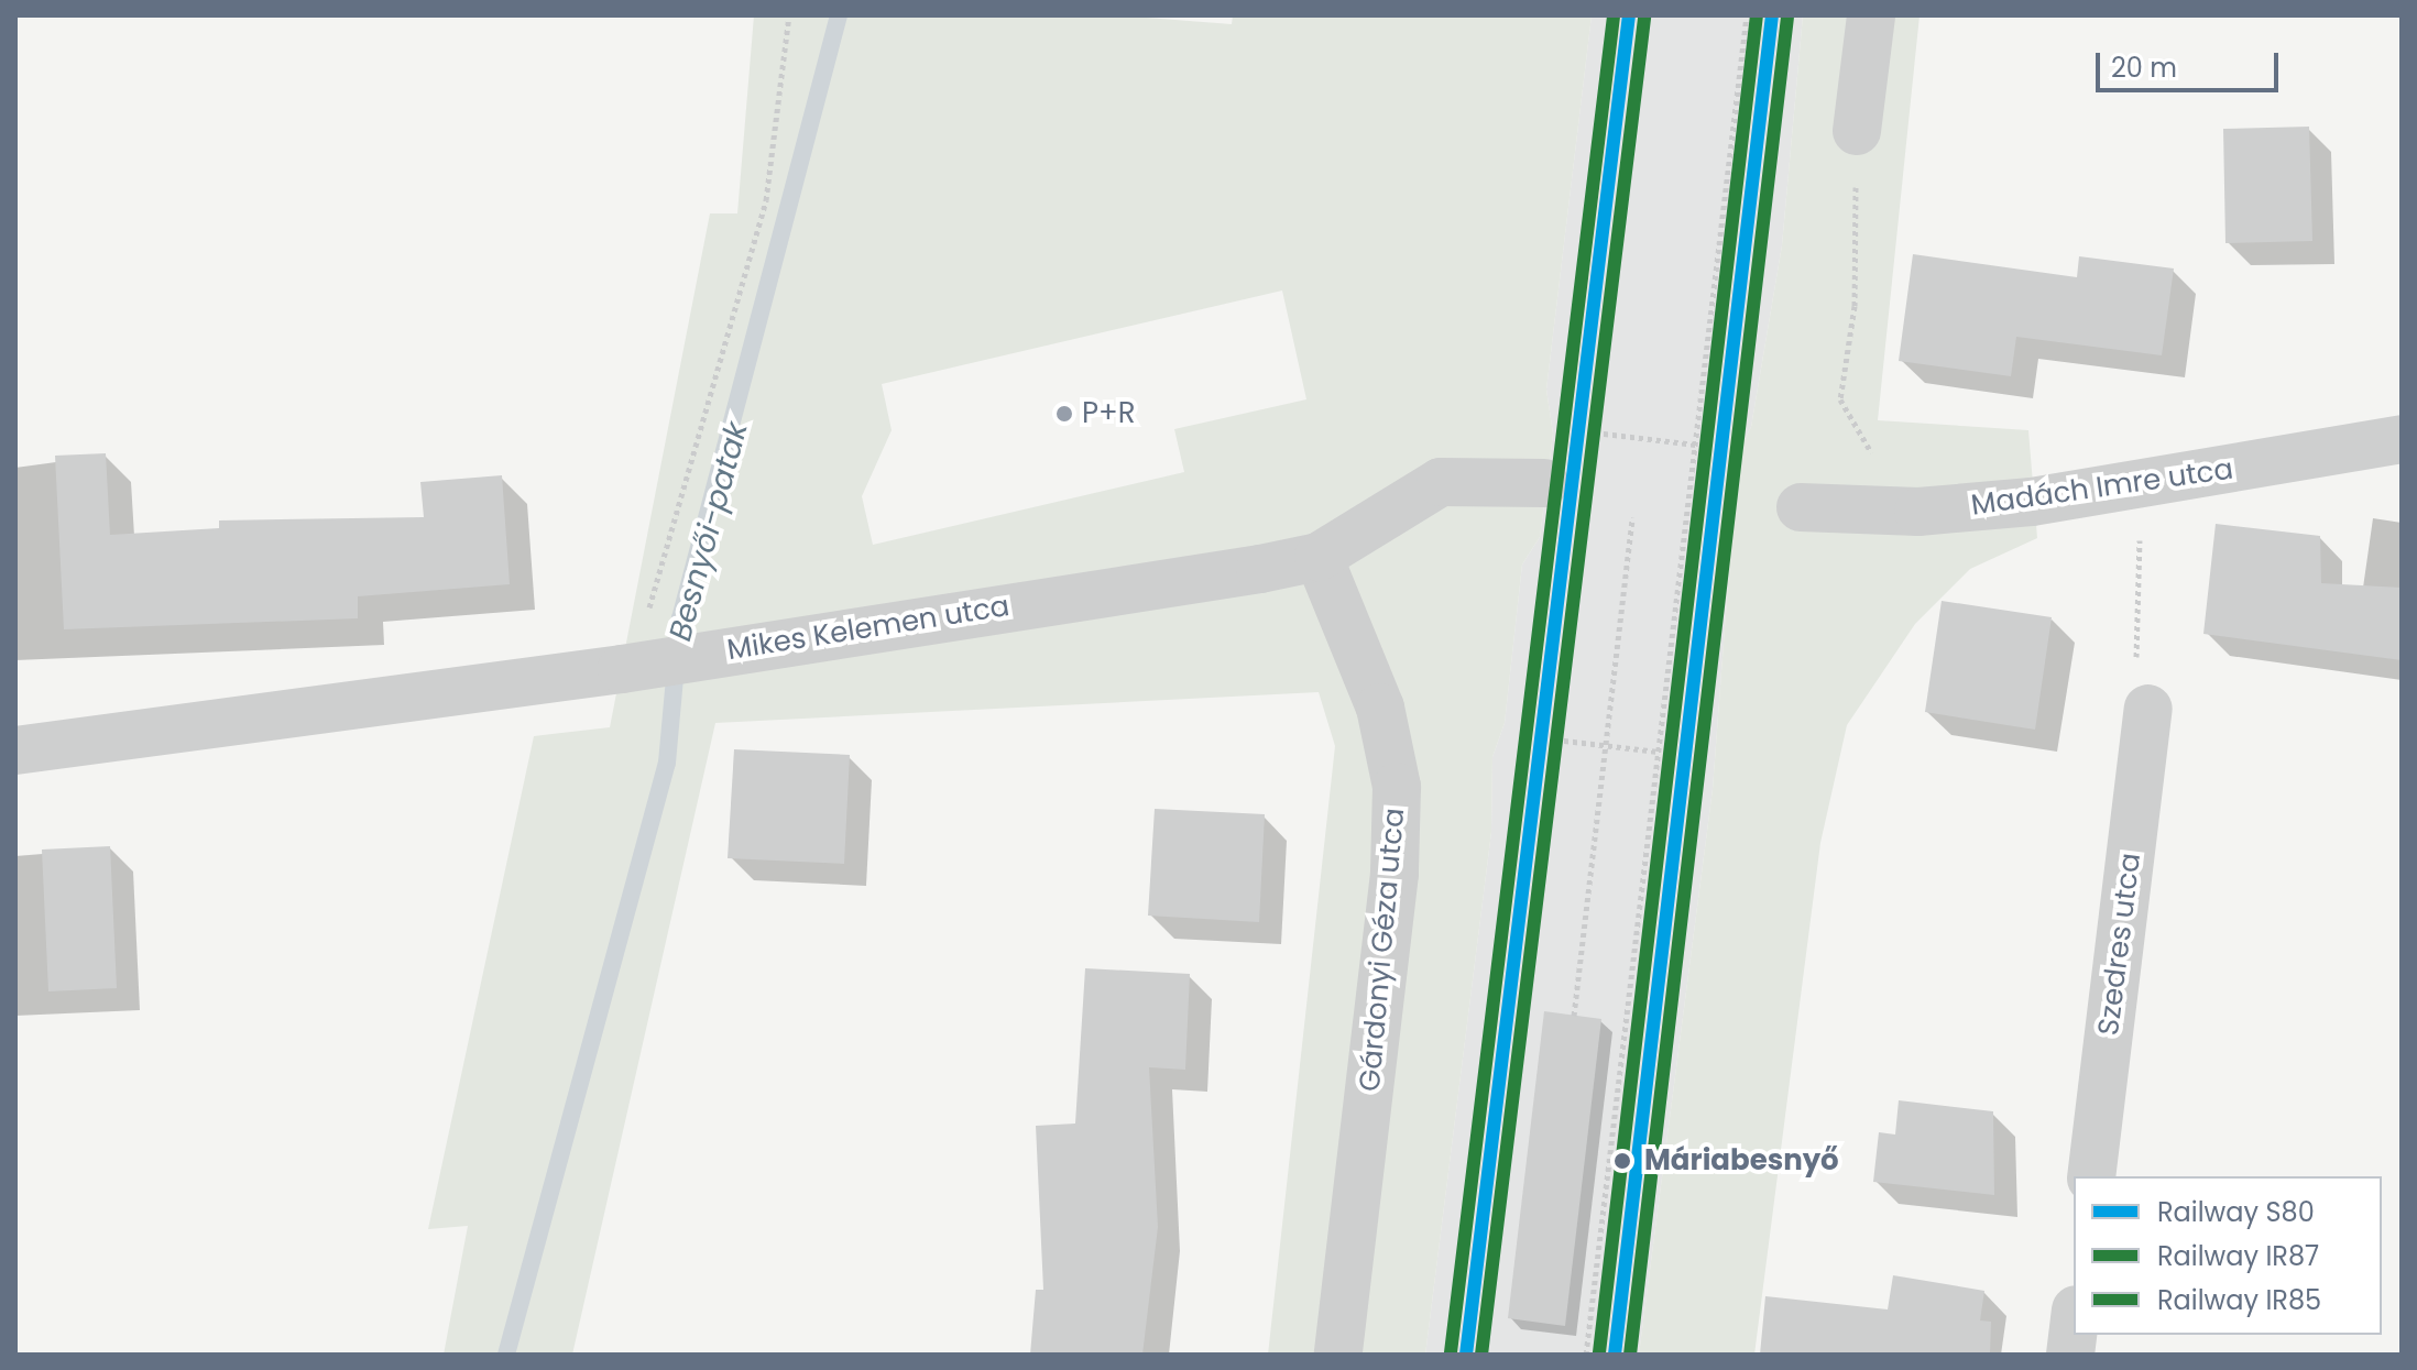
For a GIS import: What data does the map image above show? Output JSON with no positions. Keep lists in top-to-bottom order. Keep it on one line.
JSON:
{"streets":{"street":["Madách Imre utca","Mikes Kelemen utca","Szedres utca","Gárdonyi Géza utca"]},"crossings":[["Mikes Kelemen utca","Gárdonyi Géza utca"]],"water":["Besnyői-patak"],"places":["P+R","Máriabesnyő"],"lines":["rail line S80","rail line IR85","rail line IR87"],"legend":["Railway S80","Railway IR87","Railway IR85"],"scale_bar":"20 m"}
